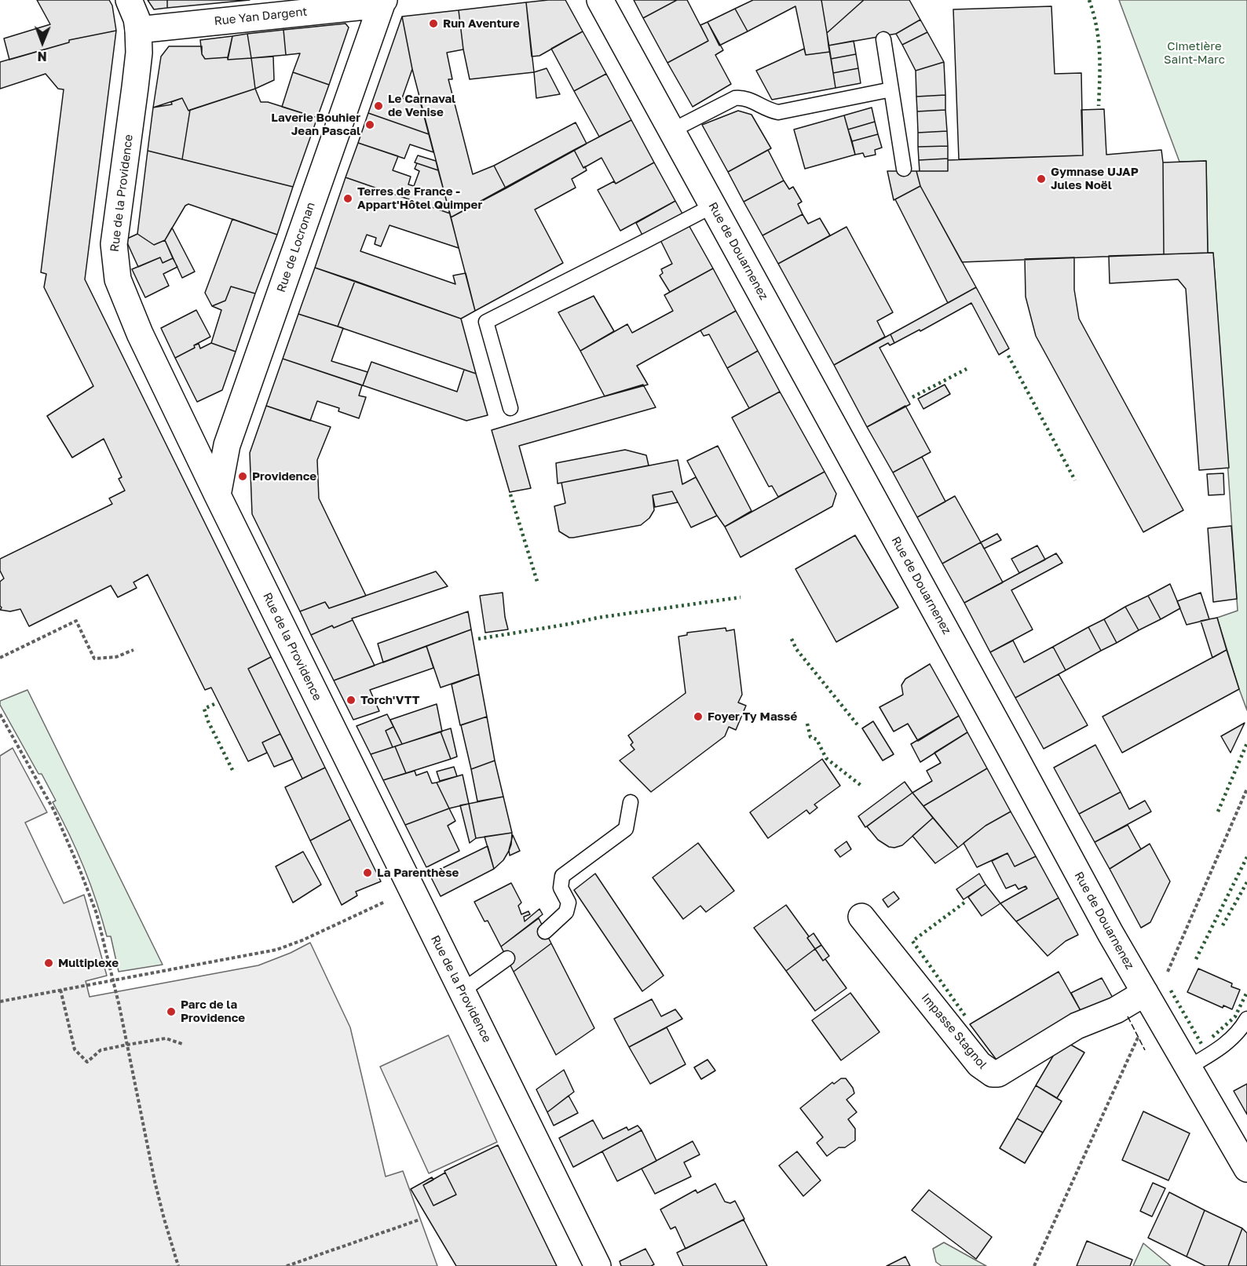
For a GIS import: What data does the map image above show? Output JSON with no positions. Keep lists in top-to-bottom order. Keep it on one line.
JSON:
{"streets":{"street":["Rue Yan Dargent","Rue de la Providence","Rue de Locronan","Rue de Douarnenez","Impasse Stagnol"]},"crossings":[["Rue Yan Dargent","Rue de la Providence"],["Rue Yan Dargent","Rue de Locronan"],["Rue de la Providence","Rue de Locronan"],["Rue de Douarnenez","Impasse Stagnol"]],"parks":["Cimetière Saint-Marc"],"places":["Run Aventure","Le Carnaval de Venise","Laverie Bouhier Jean Pascal","Gymnase UJAP Jules Noël","Terres de France - Appart'Hôtel Quimper","Providence","Torch'VTT","Foyer Ty Massé","La Parenthèse","Multiplexe","Parc de la Providence"],"north":"bottom"}
